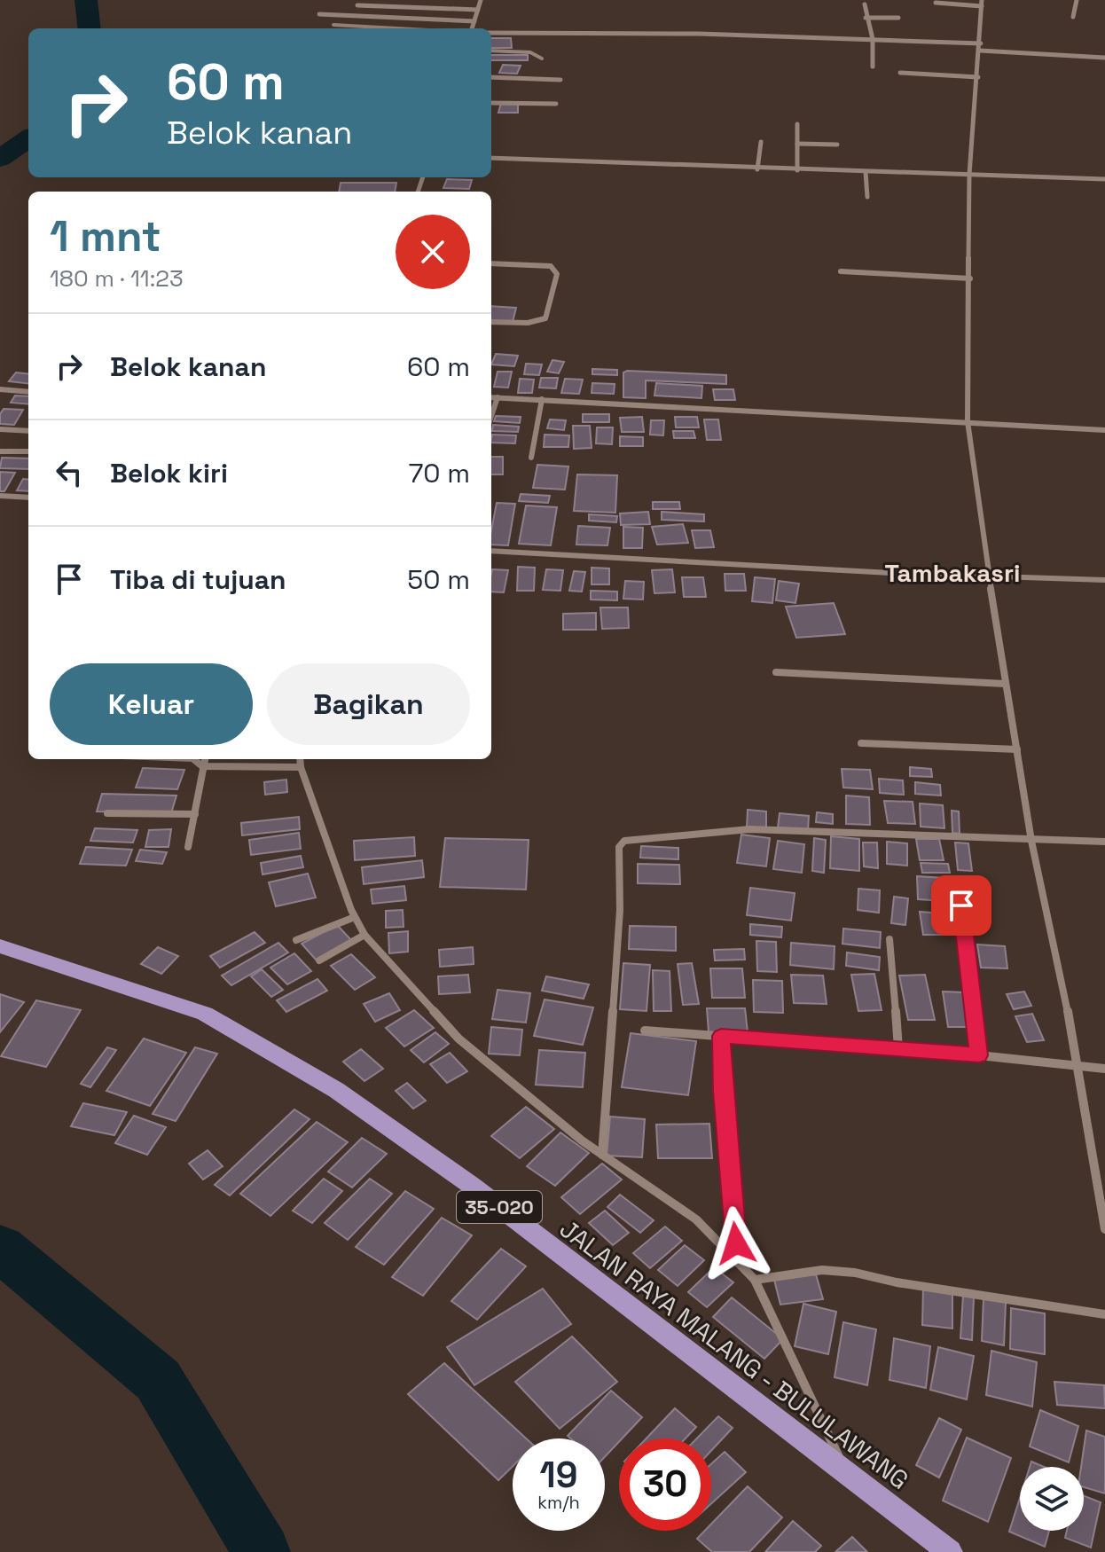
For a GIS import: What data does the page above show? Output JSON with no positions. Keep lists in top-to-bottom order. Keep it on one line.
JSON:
{"streets":{"main road":["35-020","JALAN RAYA MALANG - BULULAWANG"]},"districts":["Tambakasri"],"page":{"turn":["60 m","Belok kanan"],"heading":["1 mnt","180 m · 11:23"],"list":[{"name":"Belok kanan","value":"60 m"},{"name":"Belok kiri","value":"70 m"},{"name":"Tiba di tujuan","value":"50 m"}],"buttons":["Keluar","Bagikan"],"speed":"19 km/h","limit":"30"}}
